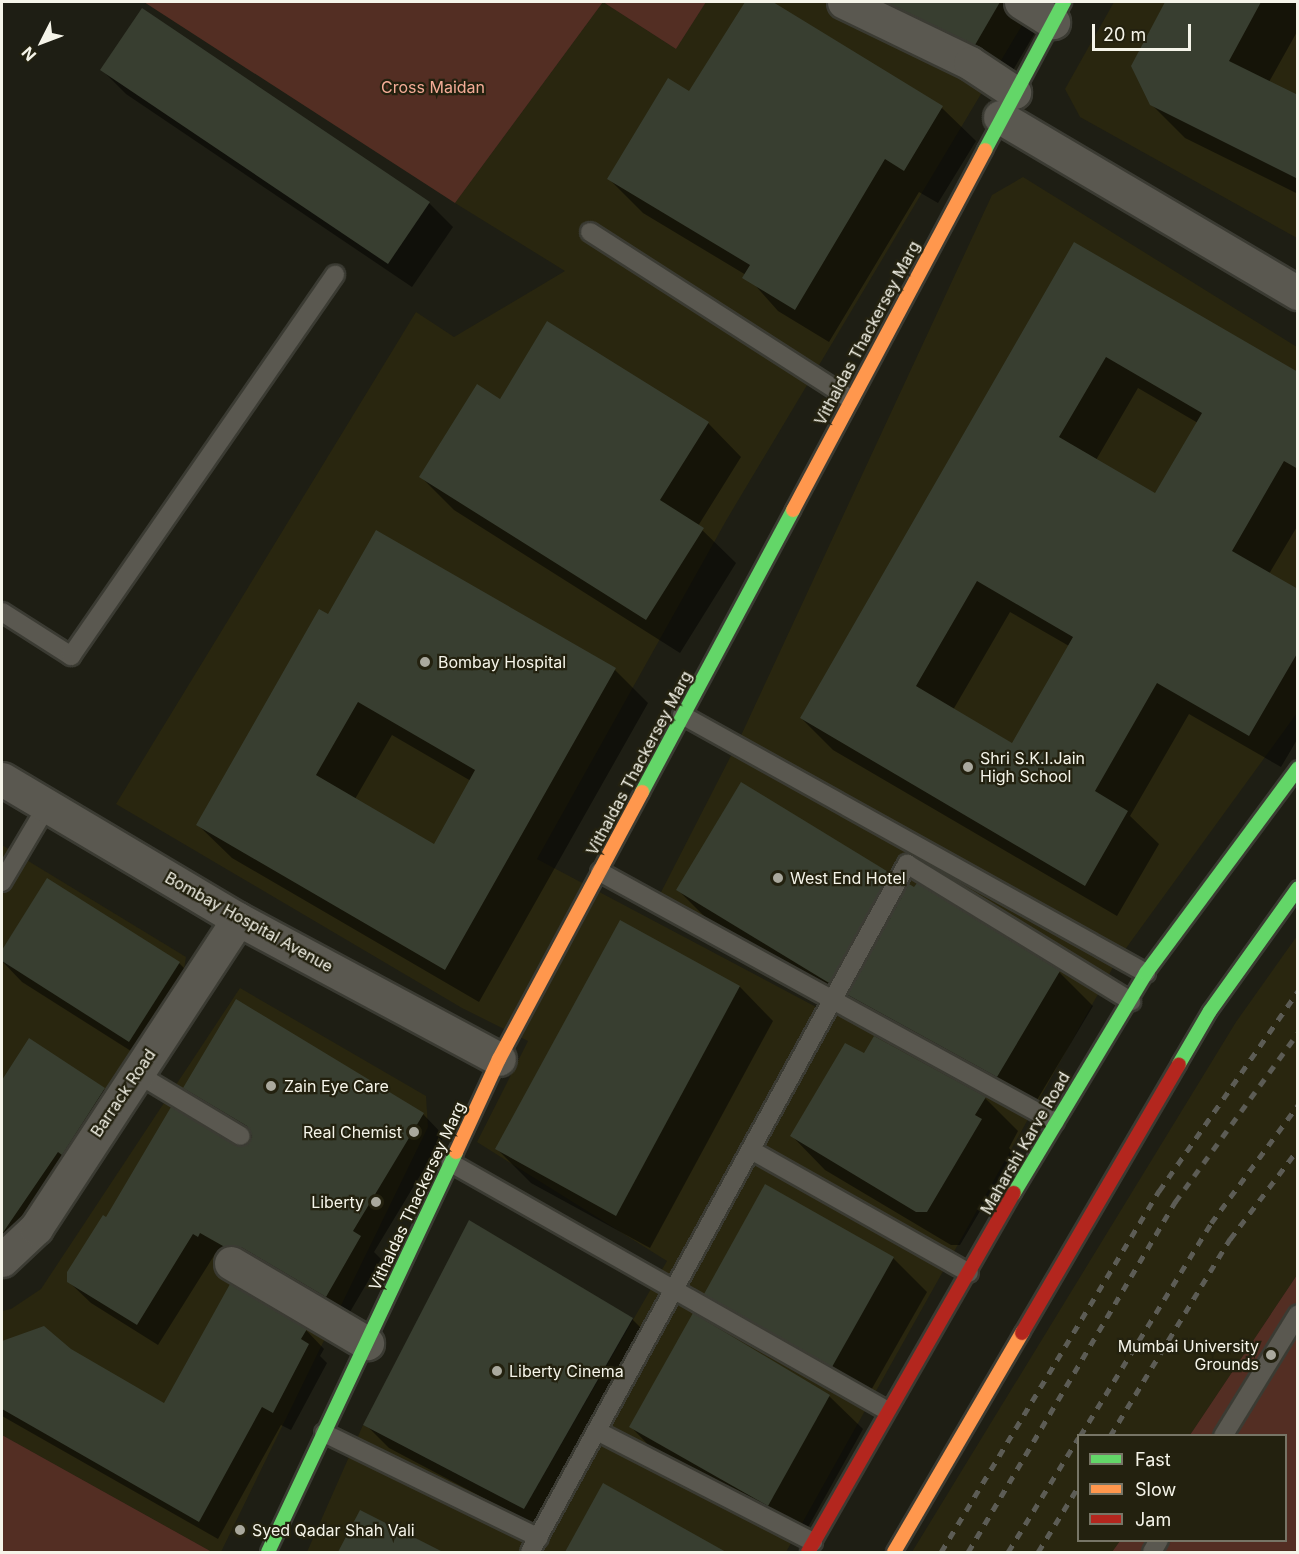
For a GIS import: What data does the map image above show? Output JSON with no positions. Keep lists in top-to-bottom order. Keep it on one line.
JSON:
{"streets":{"street":["Vithaldas Thackersey Marg","Bombay Hospital Avenue","Barrack Road","Maharshi Karve Road"]},"crossings":[["Vithaldas Thackersey Marg","Bombay Hospital Avenue"],["Bombay Hospital Avenue","Barrack Road"]],"parks":["Cross Maidan"],"places":["Bombay Hospital","Shri S.K.I.Jain High School","West End Hotel","Zain Eye Care","Real Chemist","Liberty","Mumbai University Grounds","Liberty Cinema","Syed Qadar Shah Vali"],"legend":["Fast","Slow","Jam"],"scale_bar":"20 m","north":"bottom left"}
